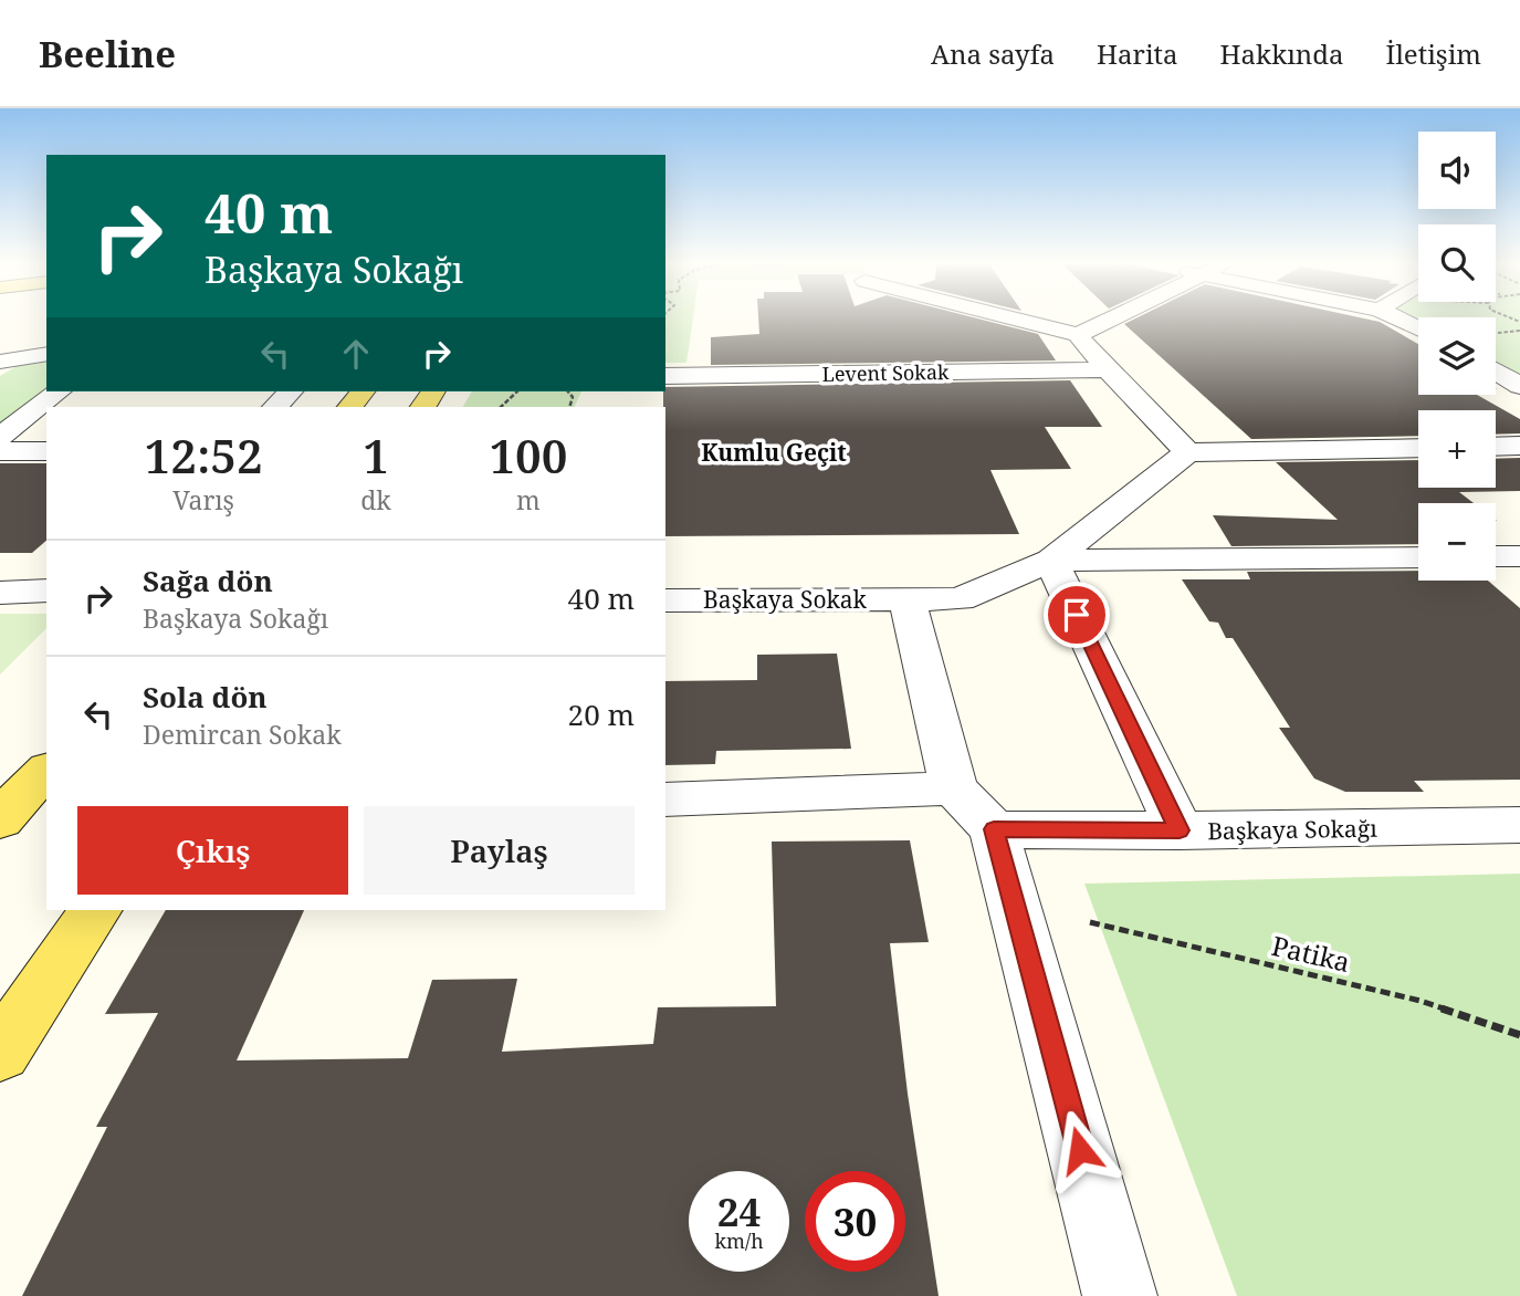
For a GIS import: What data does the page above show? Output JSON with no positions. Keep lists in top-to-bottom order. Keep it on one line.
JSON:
{"streets":{"street":["Levent Sokak","Başkaya Sokak","Başkaya Sokağı"],"path":["Patika"]},"districts":["Kumlu Geçit"],"page":{"header":"Beeline","nav":["Ana sayfa","Harita","Hakkında","İletişim"],"map_buttons":["+","−"],"turn":["40 m","Başkaya Sokağı"],"eta":["12:52","Varış","1","dk","100","m"],"list":[{"name":"Sağa dön","note":"Başkaya Sokağı","value":"40 m"},{"name":"Sola dön","note":"Demircan Sokak","value":"20 m"}],"buttons":["Çıkış","Paylaş"],"speed":"24 km/h","limit":"30"}}
